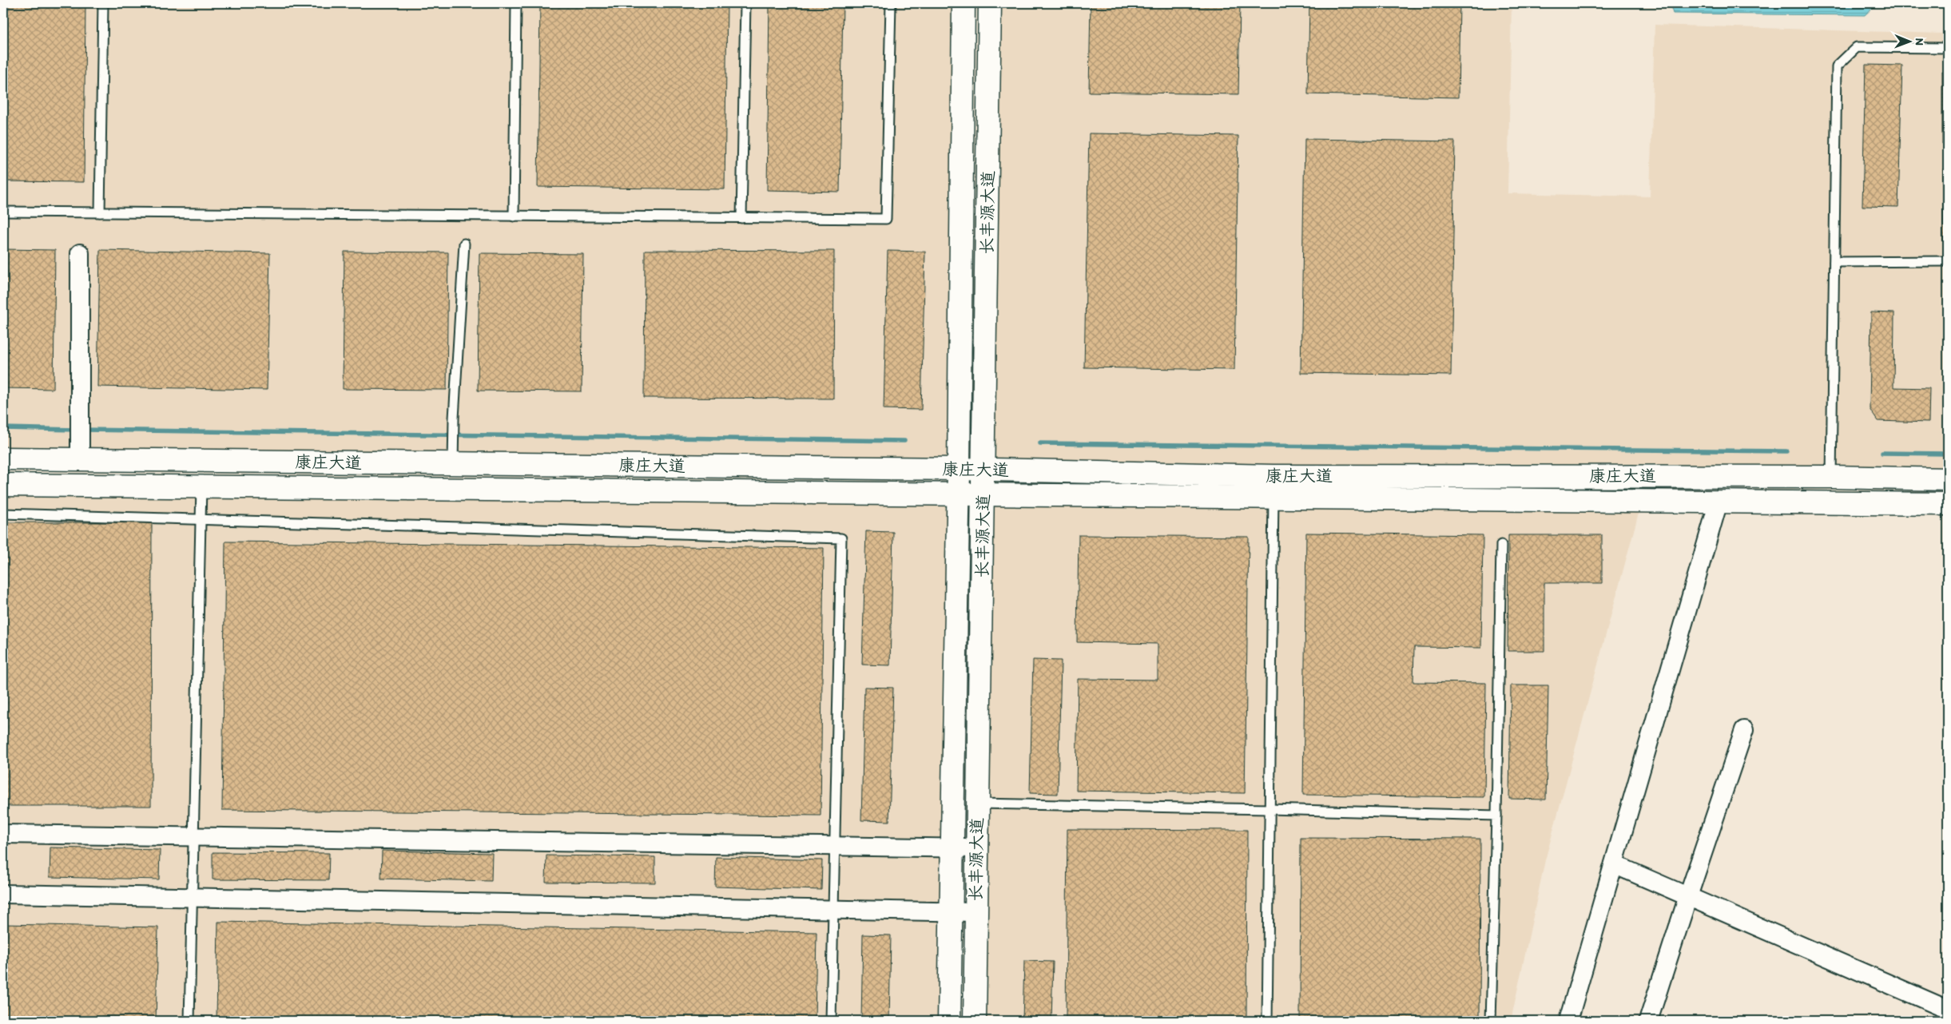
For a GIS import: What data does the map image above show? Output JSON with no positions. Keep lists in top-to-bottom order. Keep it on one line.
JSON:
{"streets":{"main road":["长丰源大道","康庄大道"]},"crossings":[["长丰源大道","康庄大道"]],"north":"right"}
